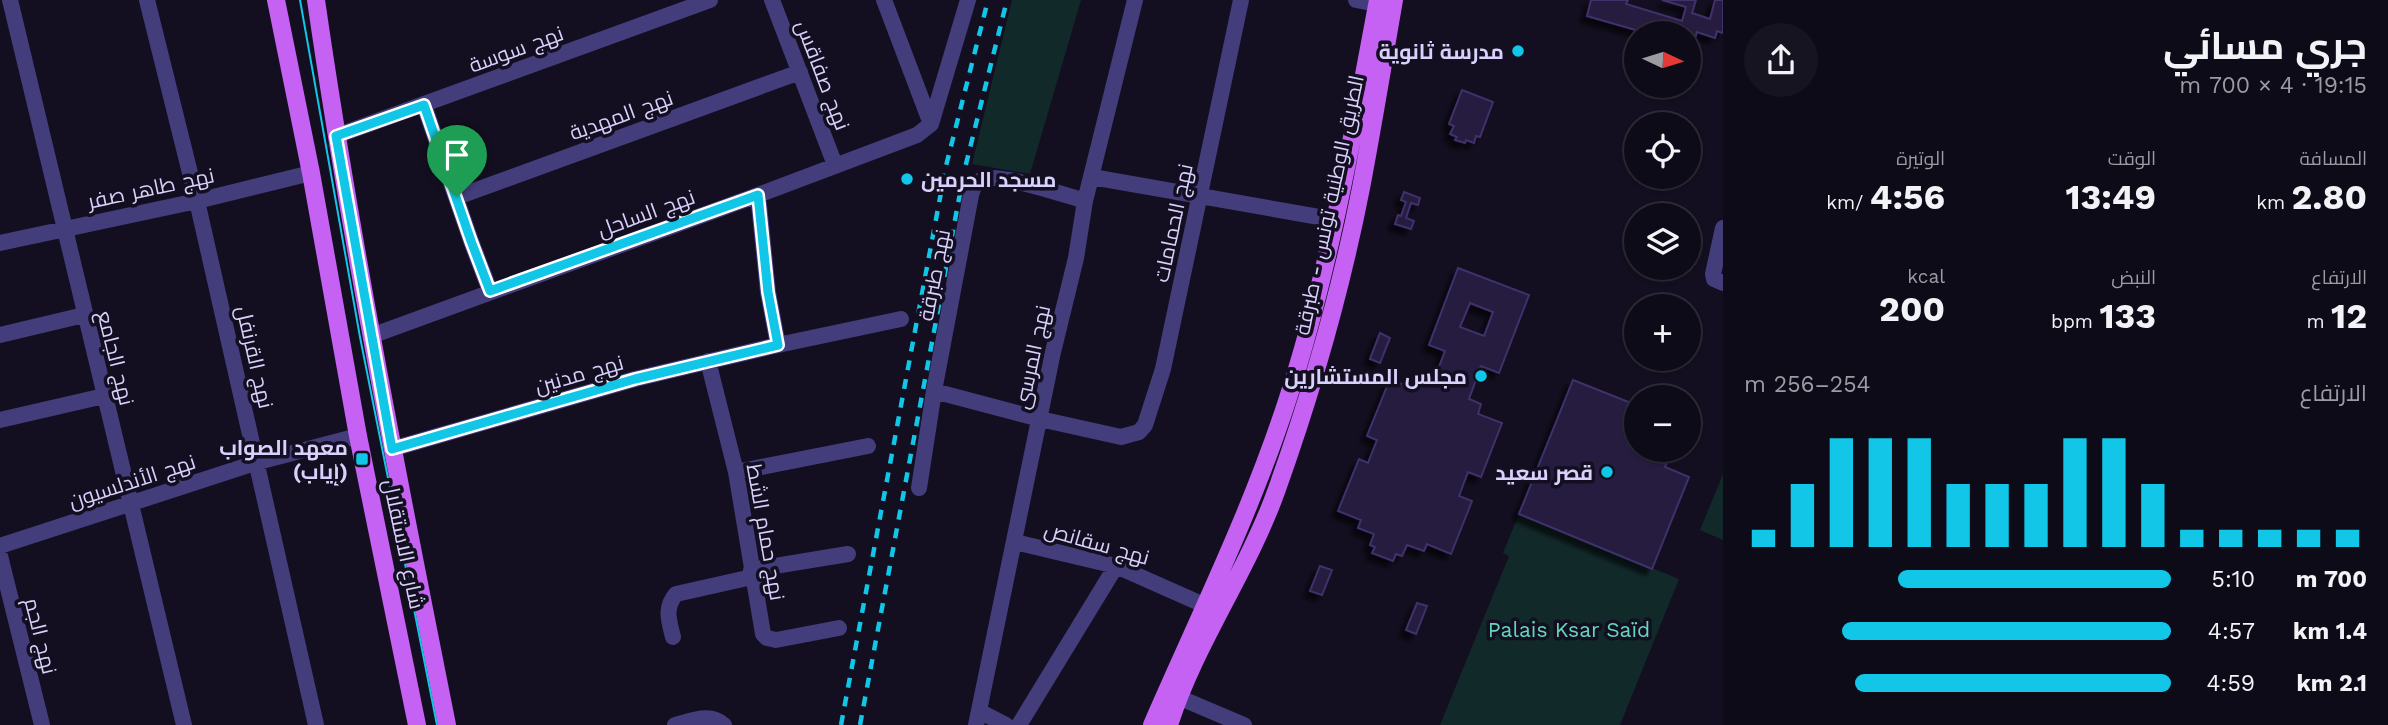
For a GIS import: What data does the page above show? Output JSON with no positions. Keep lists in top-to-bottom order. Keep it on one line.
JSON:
{"streets":{"main road":["الطريق الوطنية تونس - طبرقة","شارع الاستقلال"],"street":["نهج سوسة","نهج صفاقس","نهج المهدية","نهج طاهر صفر","نهج الساحل","نهج الحمامات","نهج طبرقة","نهج القرنفل","نهج المرسى","نهج الجامع","نهج مدنين","نهج الأندلسيون","نهج حمام الشط","نهج سقانص","نهج الجم"]},"crossings":[["نهج سوسة","شارع الاستقلال"],["نهج صفاقس","نهج المهدية"],["نهج صفاقس","نهج الساحل"],["نهج طاهر صفر","نهج القرنفل"],["نهج طاهر صفر","نهج الجامع"],["نهج طاهر صفر","شارع الاستقلال"],["الطريق الوطنية تونس - طبرقة","نهج سقانص"],["نهج الساحل","شارع الاستقلال"],["نهج الحمامات","نهج المرسى"],["نهج طبرقة","نهج المرسى"],["نهج القرنفل","نهج الأندلسيون"],["نهج المرسى","نهج سقانص"],["نهج الجامع","نهج الأندلسيون"],["نهج مدنين","نهج حمام الشط"],["نهج مدنين","شارع الاستقلال"],["نهج الأندلسيون","شارع الاستقلال"]],"parks":["Palais Ksar Saïd"],"places":{"other":["مدرسة ثانوية","مسجد الحرمين","مجلس المستشارين","قصر سعيد"],"transit":["معهد الصواب (إياب)"]},"north":"right","page":{"heading":["جري مسائي","19:15 · 4 × 700 m"],"map_buttons":["+","−"],"stats":[["المسافة","2.80 km"],["الوقت","13:49"],["الوتيرة","4:56 /km"],["الارتفاع","12 m"],["النبض","133 bpm"],["kcal","200"]],"chart":["الارتفاع","254–256 m"],"list":[{"name":"700 m","note":"5:10"},{"name":"1.4 km","note":"4:57"},{"name":"2.1 km","note":"4:59"}]}}
